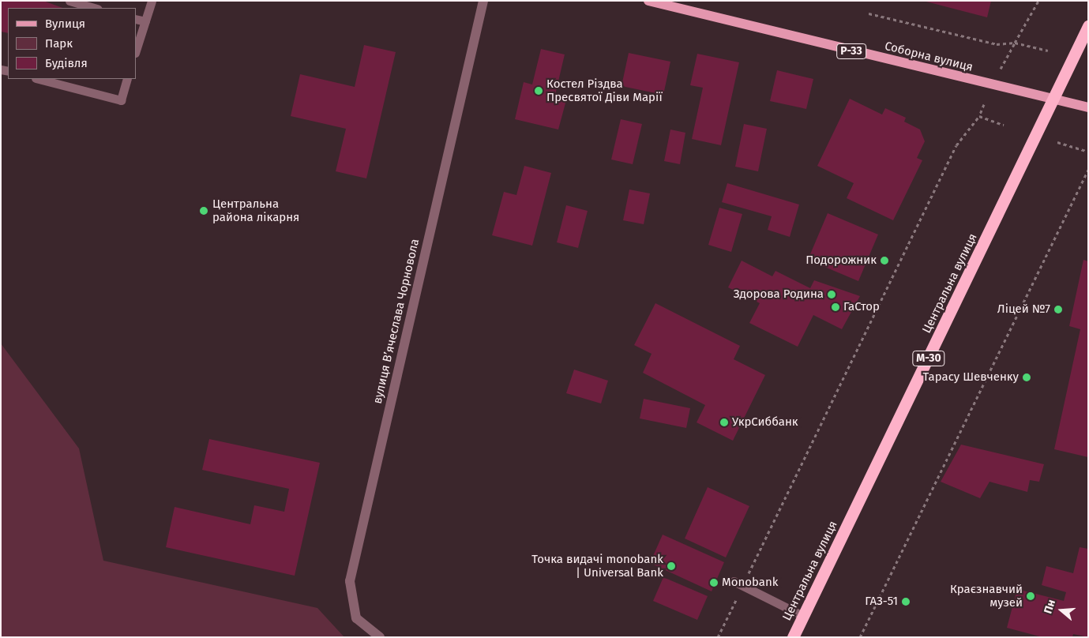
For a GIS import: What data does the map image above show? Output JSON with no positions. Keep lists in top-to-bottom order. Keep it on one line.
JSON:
{"streets":{"highway":["Центральна вулиця","М-30"],"main road":["Р-33","Соборна вулиця"],"street":["вулиця Вʼячеслава Чорновола"]},"crossings":[["Соборна вулиця","Центральна вулиця"]],"places":["Костел Різдва Пресвятої Діви Марії","Центральна района лікарня","Подорожник","Здорова Родина","ГаСтор","Ліцей №7","Тарасу Шевченку","УкрСиббанк","Точка видачі monobank | Universal Bank","Monobank","Краєзнавчий музей","ГАЗ-51"],"legend":["Вулиця","Парк","Будівля"],"north":"left"}
